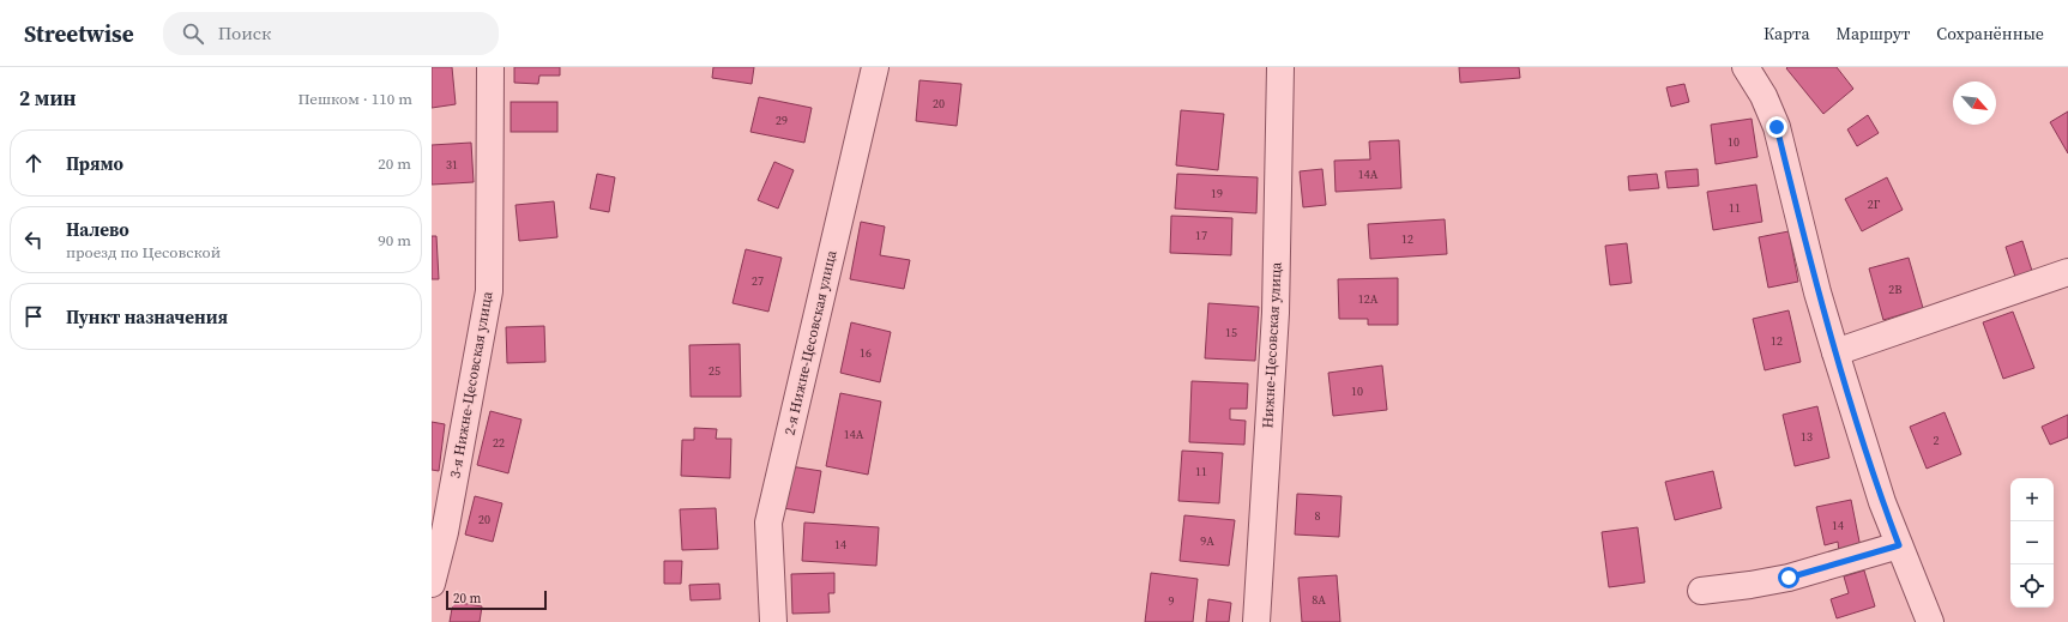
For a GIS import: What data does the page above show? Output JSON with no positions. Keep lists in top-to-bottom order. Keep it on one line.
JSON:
{"streets":{"street":["2-я Нижне-Цесовская улица","Нижне-Цесовская улица","3-я Нижне-Цесовская улица"]},"house_numbers":["20","29","10","31","14А","19","2Г","11","17","12","27","2В","12А","15","12","16","25","10","14А","13","2","22","11","8","20","14","9А","14","8А","9"],"scale_bar":"20 m","north":"bottom right","page":{"header":"Streetwise","search":"Поиск","nav":["Карта","Маршрут","Сохранённые"],"heading":["2 мин","Пешком · 110 m"],"list":[["Прямо","20 m"],["Налево","проезд по Цесовской","90 m"],"Пункт назначения"],"map_buttons":["+","−"],"scale":"20 m"}}
